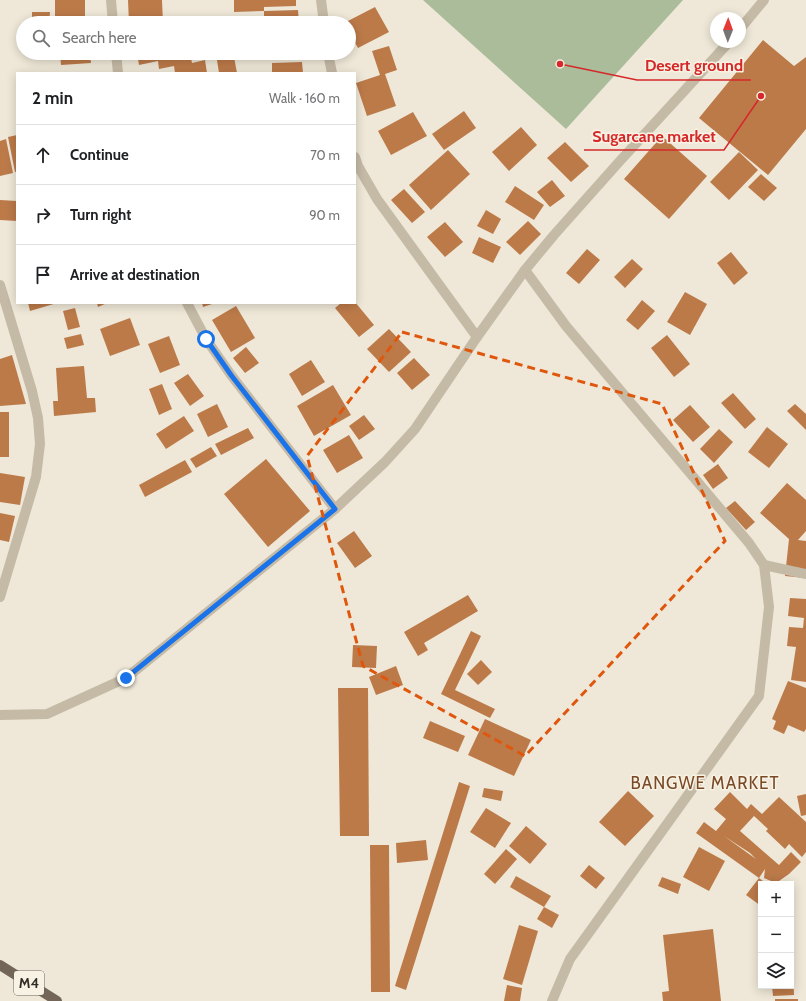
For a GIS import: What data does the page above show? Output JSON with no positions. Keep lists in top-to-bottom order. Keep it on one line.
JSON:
{"streets":{"main road":["M4"]},"districts":["BANGWE MARKET"],"places":["Desert ground","Sugarcane market"],"north":"top","page":{"search":"Search here","heading":["2 min","Walk · 160 m"],"list":[["Continue","70 m"],["Turn right","90 m"],"Arrive at destination"],"map_buttons":["+","−"]}}
